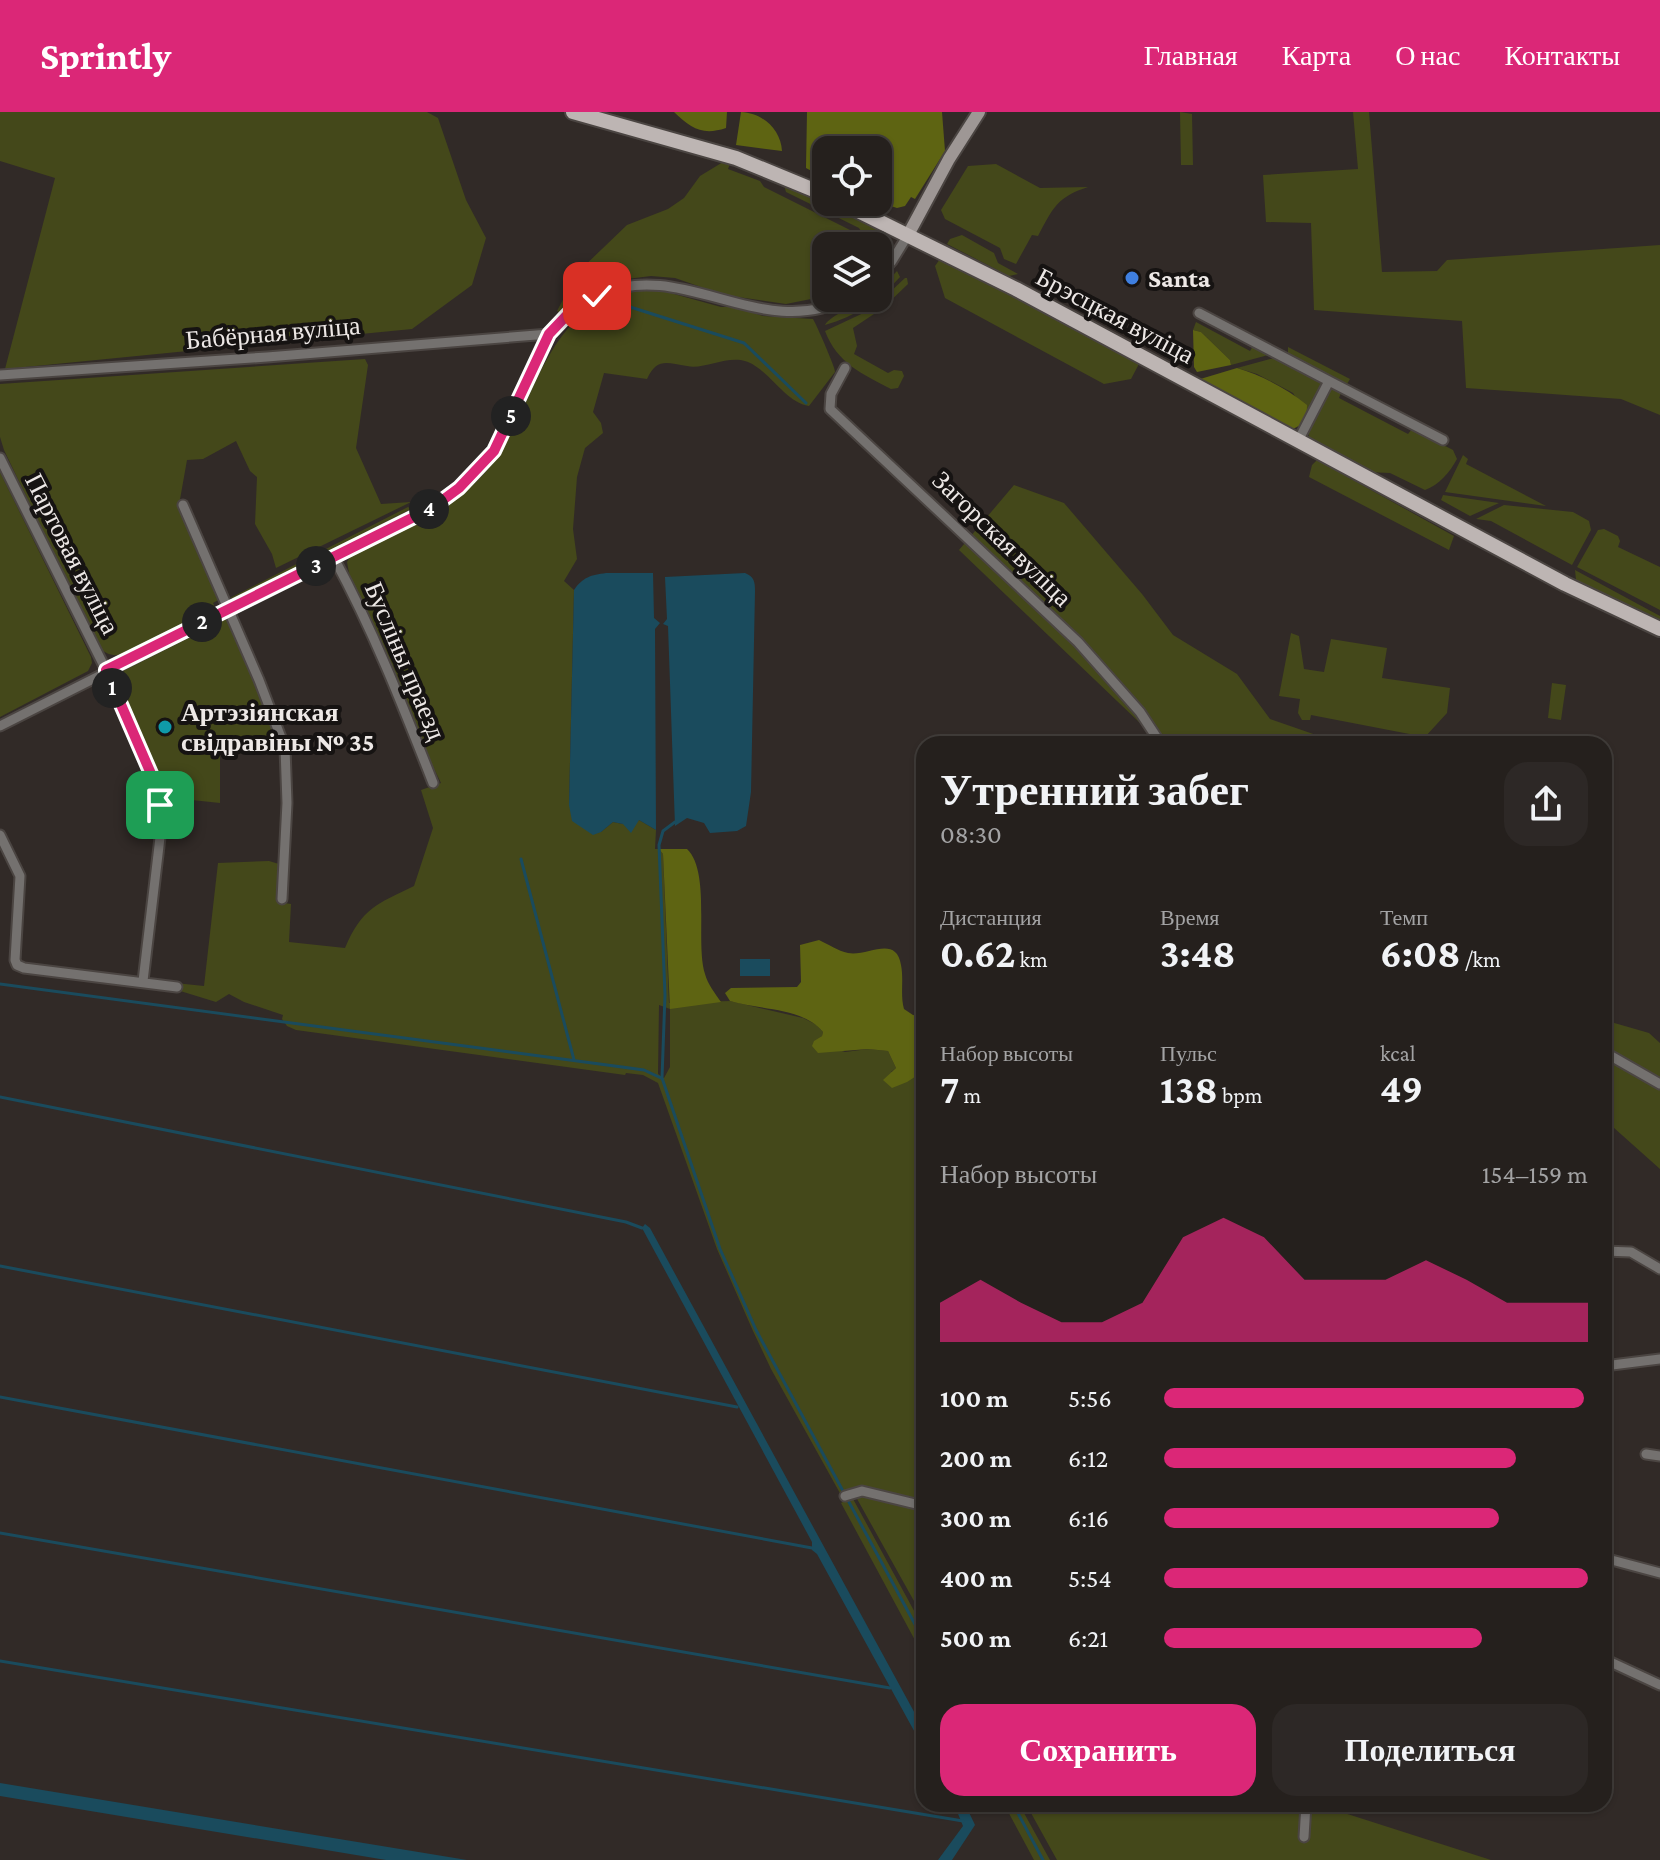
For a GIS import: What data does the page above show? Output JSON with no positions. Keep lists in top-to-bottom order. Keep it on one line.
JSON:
{"streets":{"main road":["Брэсцкая вуліца"],"street":["Бабёрная вуліца","Загорская вуліца","Партовая вуліца","Бусліны праезд"]},"crossings":[["Бабёрная вуліца","Партовая вуліца"],["Партовая вуліца","Бусліны праезд"]],"places":["Santa","Артэзіянская свідравіны № 35"],"page":{"header":"Sprintly","nav":["Главная","Карта","О нас","Контакты"],"pins":["5","4","3","2","1"],"heading":["Утренний забег","08:30"],"stats":[["Дистанция","0.62 km"],["Время","3:48"],["Темп","6:08 /km"],["Набор высоты","7 m"],["Пульс","138 bpm"],["kcal","49"]],"chart":["Набор высоты","154–159 m"],"list":[{"name":"100 m","note":"5:56"},{"name":"200 m","note":"6:12"},{"name":"300 m","note":"6:16"},{"name":"400 m","note":"5:54"},{"name":"500 m","note":"6:21"}],"buttons":["Сохранить","Поделиться"]}}
